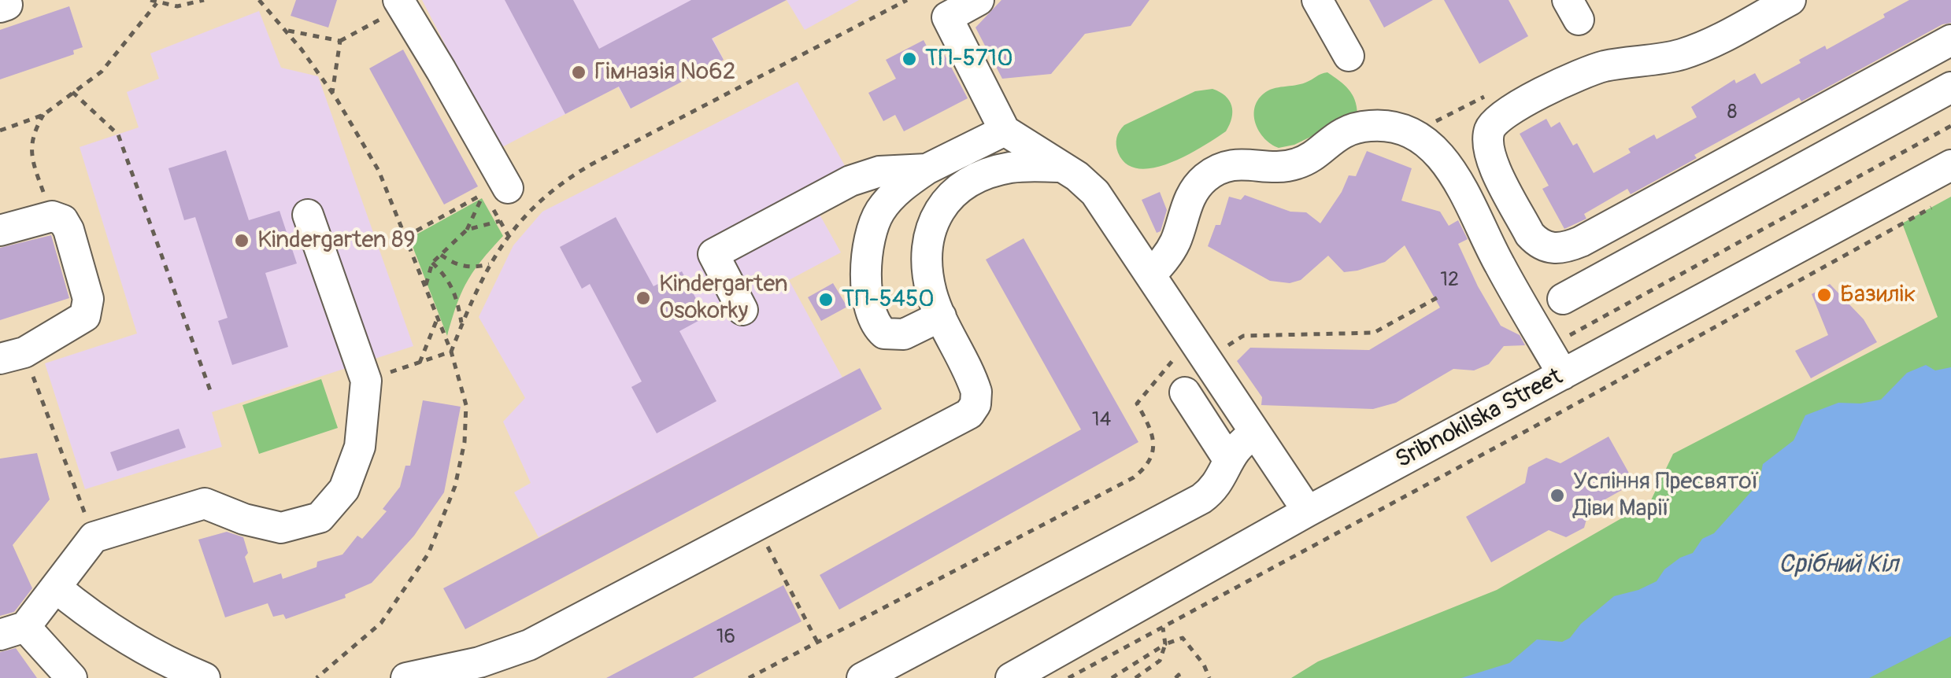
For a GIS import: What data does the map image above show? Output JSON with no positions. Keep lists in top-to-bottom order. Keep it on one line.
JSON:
{"streets":{"street":["Sribnokilska Street"]},"water":["Срібний Кіл"],"places":["ТП-5710","Гімназія №62","Kindergarten 89","Базилік","Kindergarten Osokorky","ТП-5450","Успіння Пресвятої Діви Марії"],"house_numbers":["8","12","14","16"]}
